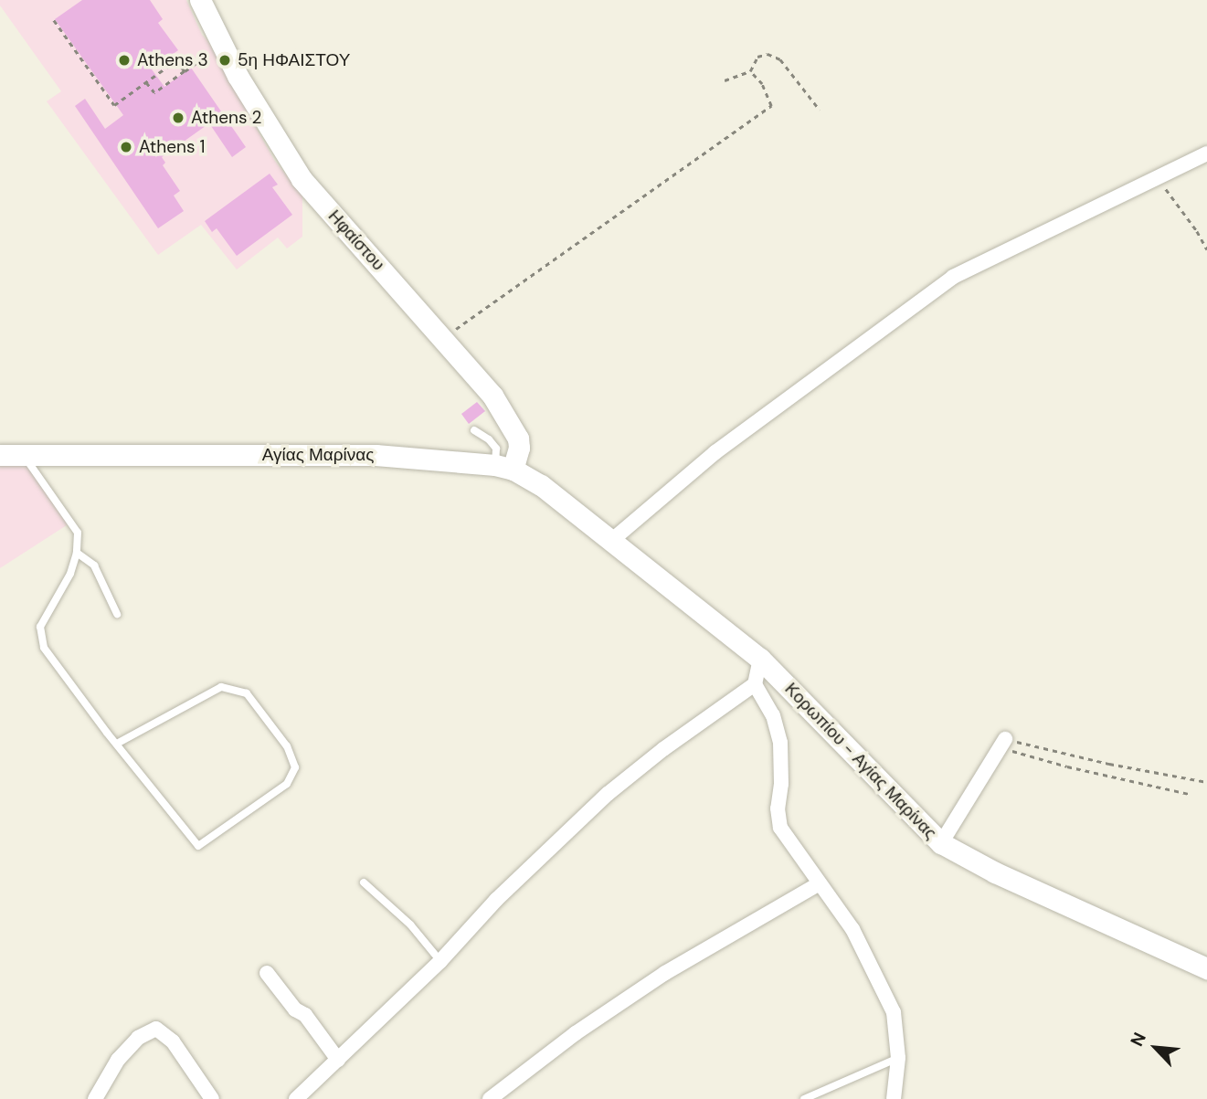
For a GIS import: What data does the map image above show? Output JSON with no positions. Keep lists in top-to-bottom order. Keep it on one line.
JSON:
{"streets":{"main road":["Ηφαίστου","Αγίας Μαρίνας","Κορωπίου - Αγίας Μαρίνας"]},"crossings":[["Ηφαίστου","Αγίας Μαρίνας"],["Αγίας Μαρίνας","Κορωπίου - Αγίας Μαρίνας"]],"places":["Athens 3","5η ΗΦΑΙΣΤΟΥ","Athens 2","Athens 1"],"north":"top left"}
